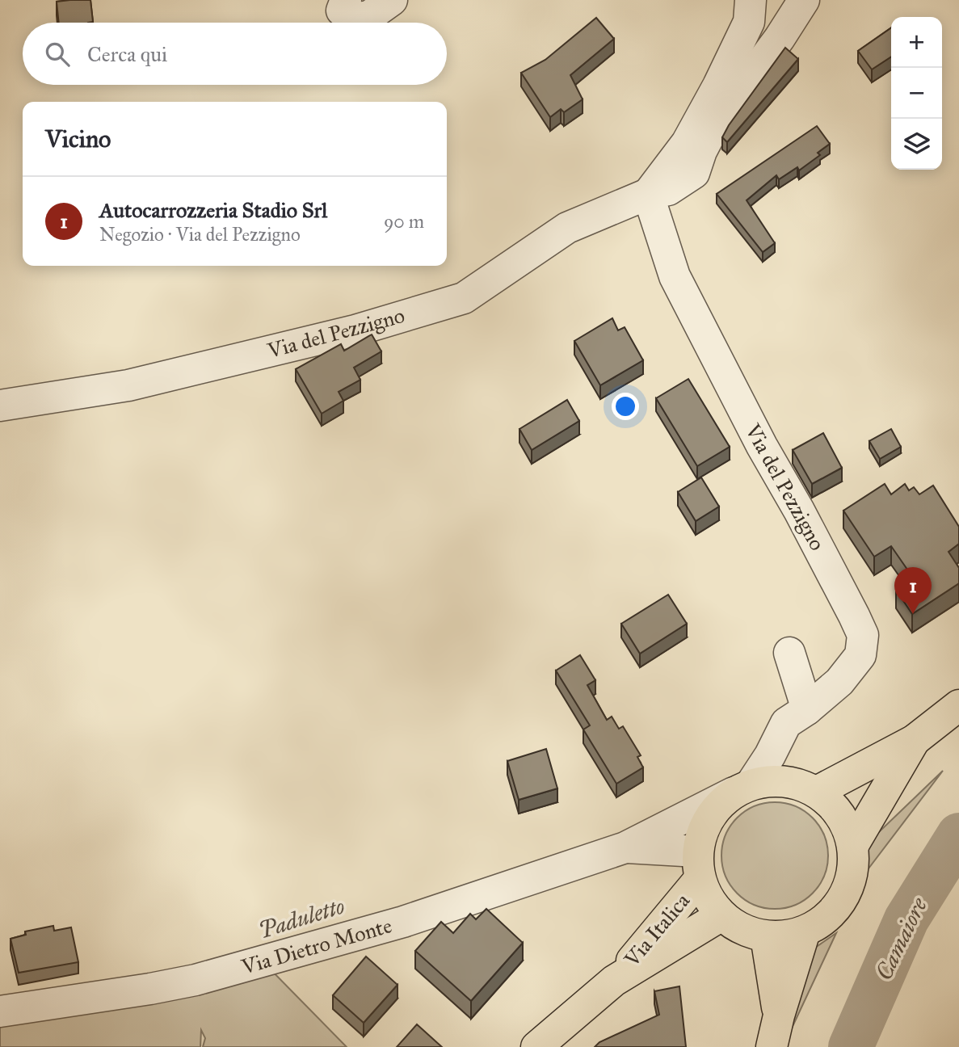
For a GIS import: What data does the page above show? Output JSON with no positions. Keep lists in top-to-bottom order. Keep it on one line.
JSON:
{"streets":{"main road":["Via Italica"],"street":["Via del Pezzigno","Via Dietro Monte"]},"crossings":[["Via del Pezzigno","Via Italica"],["Via del Pezzigno","Via Dietro Monte"],["Via Italica","Via Dietro Monte"]],"water":["Paduletto","Camaiore"],"page":{"map_buttons":["+","−"],"search":"Cerca qui","heading":"Vicino","list":[{"mark":"1","name":"Autocarrozzeria Stadio Srl","note":"Negozio · Via del Pezzigno","value":"90 m"}],"pins":"1"}}
